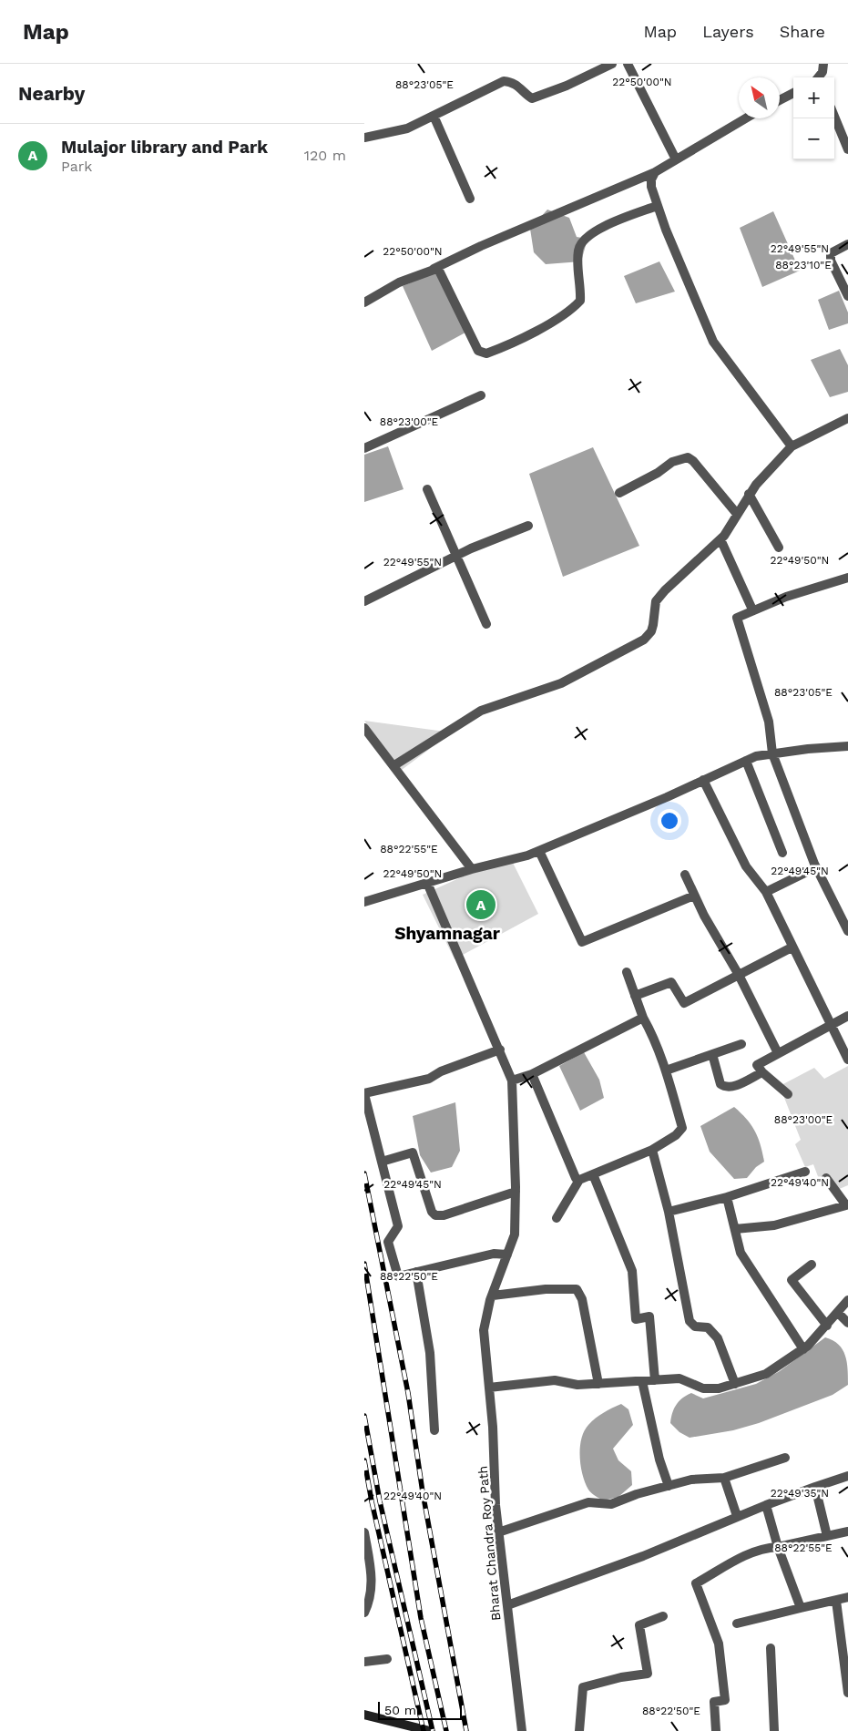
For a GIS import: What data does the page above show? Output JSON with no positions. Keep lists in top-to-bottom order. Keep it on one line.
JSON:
{"streets":{"street":["Bharat Chandra Roy Path"]},"districts":["Shyamnagar"],"scale_bar":"50 m","north":"top left","page":{"header":"Map","nav":["Map","Layers","Share"],"heading":"Nearby","map_buttons":["+","−"],"list":[{"mark":"A","name":"Mulajor library and Park","note":"Park","value":"120 m"}],"pins":"A","scale":"50 m"},"coordinates":["22°50'00\"N","88°23'05\"E","22°49'55\"N","88°23'10\"E","88°23'00\"E","22°49'50\"N","88°22'55\"E","22°49'45\"N","22°49'40\"N","88°22'50\"E","22°49'35\"N"]}
